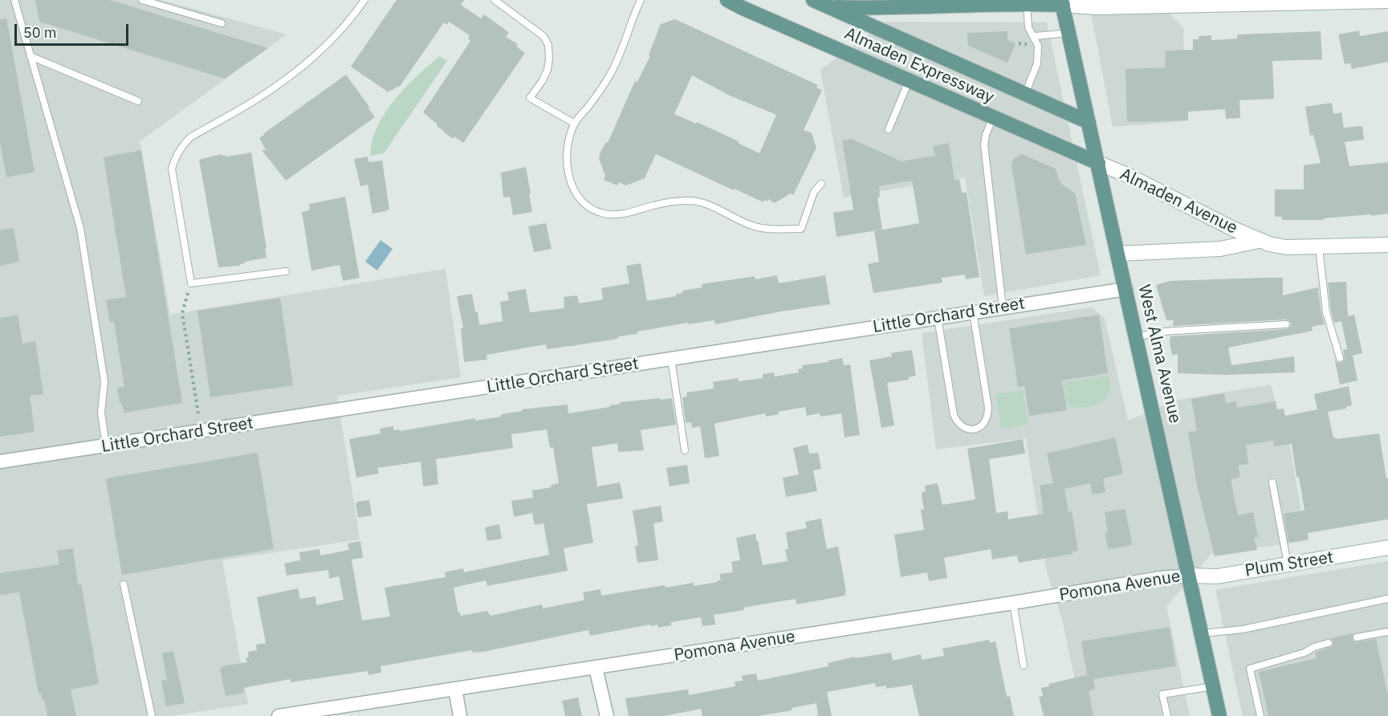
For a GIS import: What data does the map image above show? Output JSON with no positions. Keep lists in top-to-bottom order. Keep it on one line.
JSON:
{"streets":{"main road":["Almaden Expressway","Almaden Avenue","West Alma Avenue","Plum Street"],"street":["Little Orchard Street","Pomona Avenue"]},"crossings":[["Almaden Expressway","Almaden Avenue"],["Almaden Expressway","West Alma Avenue"],["Almaden Avenue","West Alma Avenue"],["Little Orchard Street","West Alma Avenue"],["West Alma Avenue","Plum Street"],["West Alma Avenue","Pomona Avenue"],["Plum Street","Pomona Avenue"]],"scale_bar":"50 m"}
